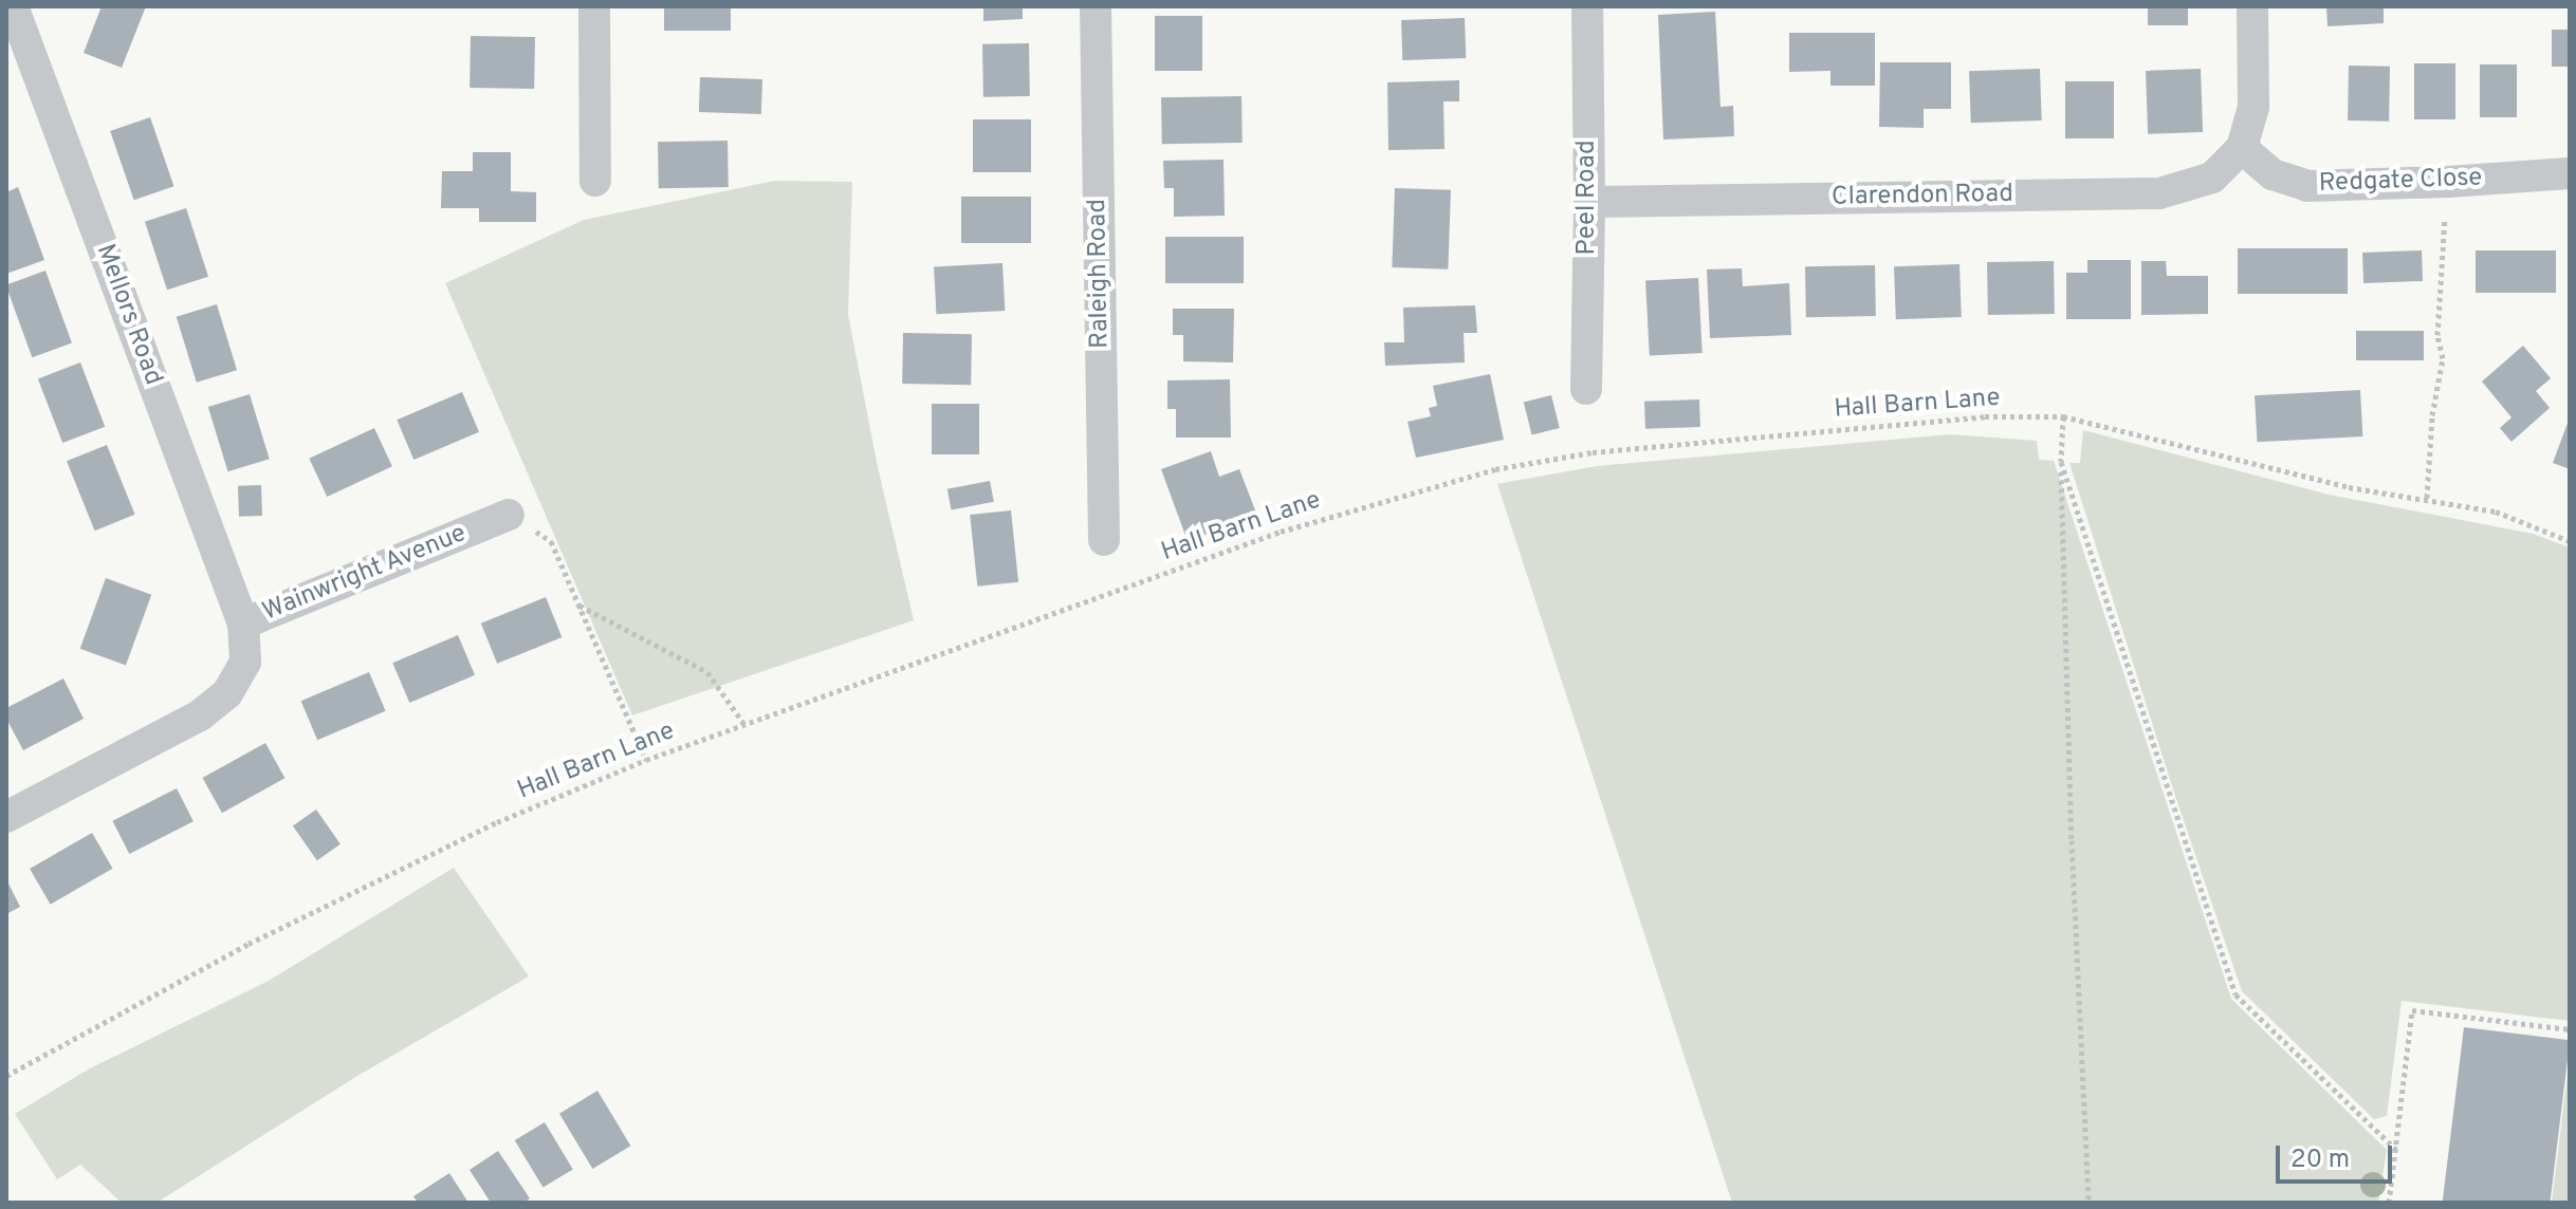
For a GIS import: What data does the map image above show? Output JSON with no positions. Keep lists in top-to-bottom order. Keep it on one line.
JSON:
{"streets":{"street":["Redgate Close","Clarendon Road","Peel Road","Raleigh Road","Mellors Road","Wainwright Avenue"],"path":["Hall Barn Lane"]},"crossings":[["Redgate Close","Clarendon Road"],["Clarendon Road","Peel Road"],["Mellors Road","Wainwright Avenue"]],"scale_bar":"20 m"}
